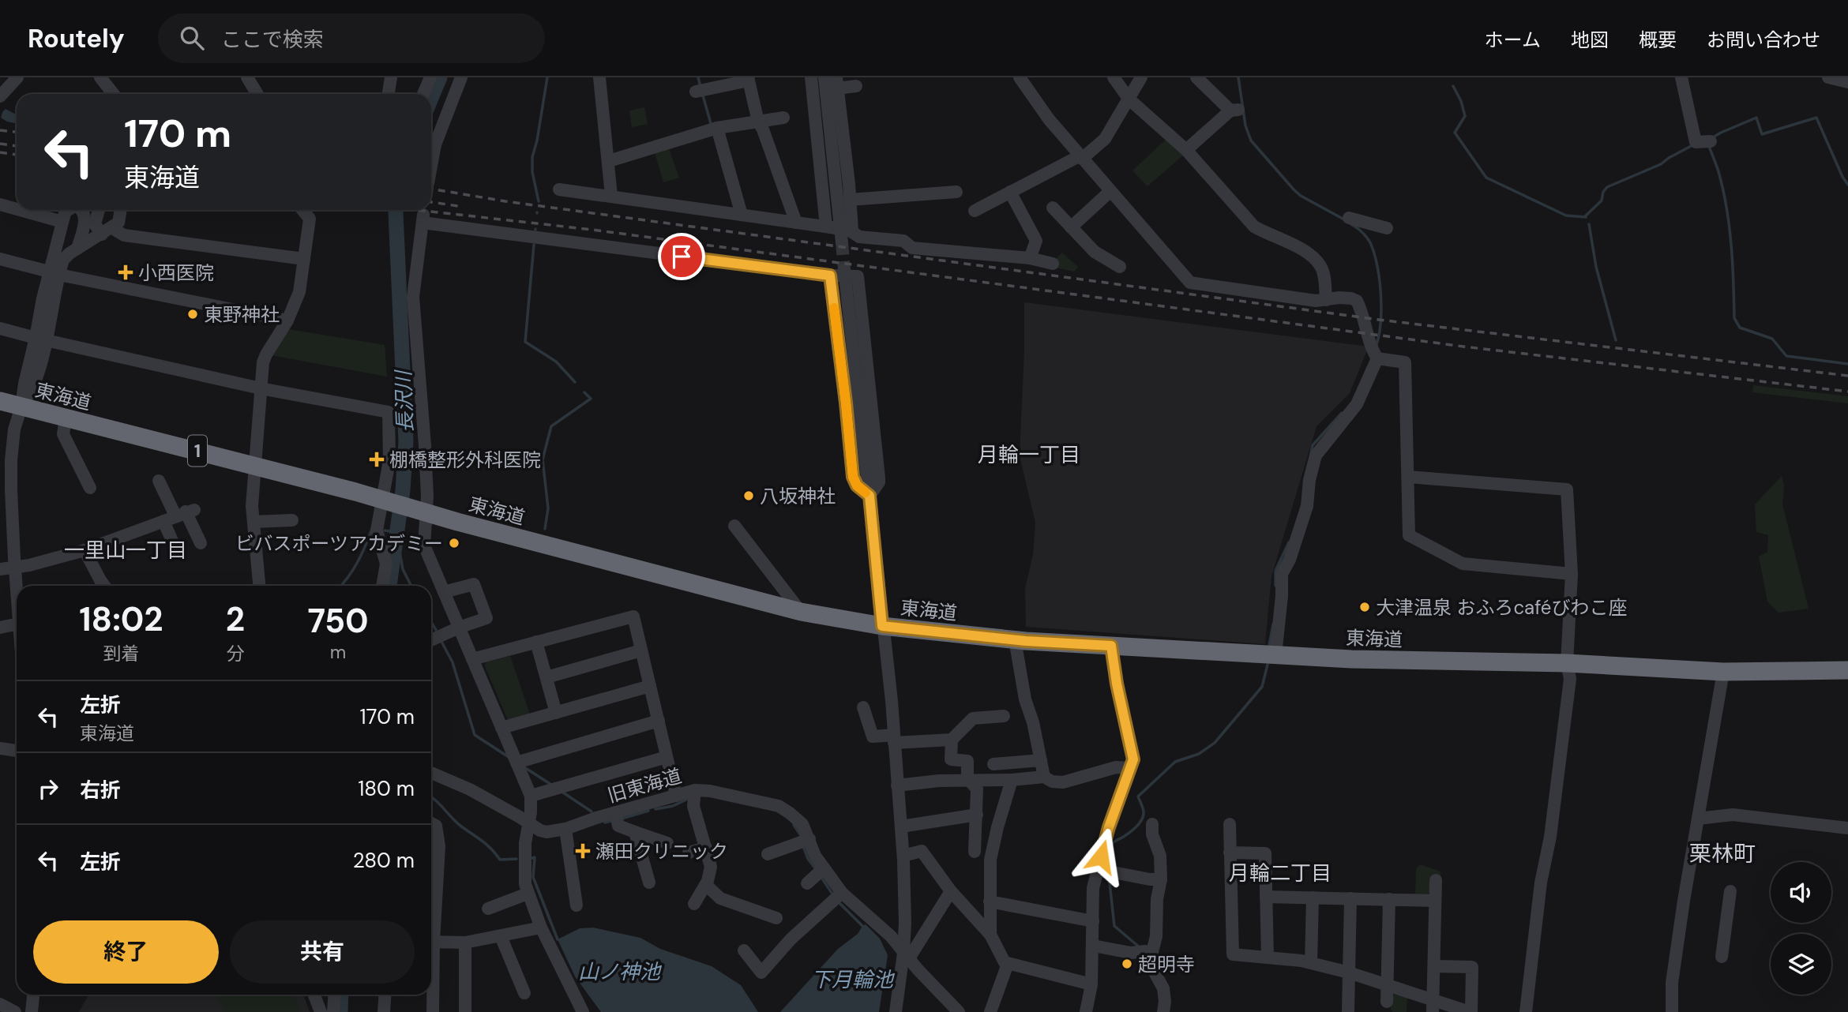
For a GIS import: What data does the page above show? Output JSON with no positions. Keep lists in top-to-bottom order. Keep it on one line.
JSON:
{"streets":{"highway":["東海道","1"],"street":["旧東海道"]},"districts":["月輪一丁目","一里山一丁目","栗林町","月輪二丁目"],"water":["長沢川","山ノ神池","下月輪池"],"places":{"health":["小西医院","棚橋整形外科医院","瀬田クリニック"],"other":["東野神社","八坂神社","ビバスポーツアカデミー","大津温泉 おふろcaféびわこ座","超明寺"]},"page":{"header":"Routely","search":"ここで検索","nav":["ホーム","地図","概要","お問い合わせ"],"turn":["170 m","東海道"],"eta":["18:02","到着","2","分","750","m"],"list":[{"name":"左折","note":"東海道","value":"170 m"},{"name":"右折","value":"180 m"},{"name":"左折","value":"280 m"}],"buttons":["終了","共有"]}}
